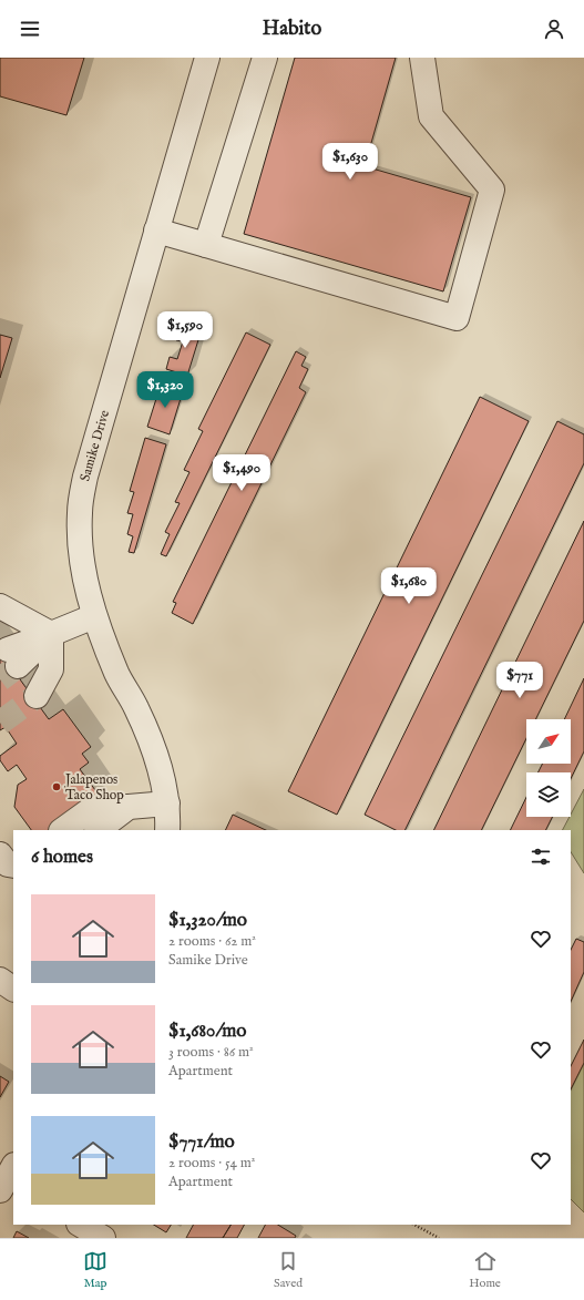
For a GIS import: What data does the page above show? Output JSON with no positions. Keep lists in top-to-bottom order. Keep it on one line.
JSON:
{"streets":{"street":["Samike Drive"]},"places":["Jalapenos Taco Shop"],"north":"top right","page":{"header":"Habito","price":["$1,630","$1,590","$1,320","$1,490","$1,680","$771"],"heading":"6 homes","list":[{"name":"$1,320/mo","note":"2 rooms · 62 m² · Samike Drive"},{"name":"$1,680/mo","note":"3 rooms · 86 m² · Apartment"},{"name":"$771/mo","note":"2 rooms · 54 m² · Apartment"}],"tabs":["Map","Saved","Home"]}}
